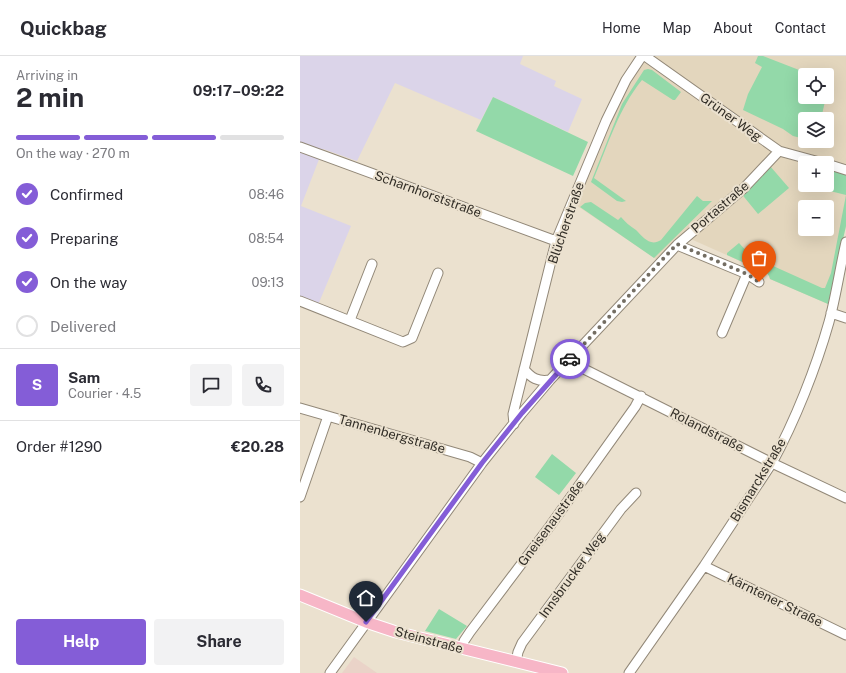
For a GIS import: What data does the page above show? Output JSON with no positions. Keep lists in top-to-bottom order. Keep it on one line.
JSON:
{"streets":{"main road":["Steinstraße"],"street":["Grüner Weg","Scharnhorststraße","Portastraße","Blücherstraße","Rolandstraße","Tannenbergstraße","Bismarckstraße","Gneisenaustraße","Innsbrucker Weg","Kärntener Straße"]},"crossings":[["Grüner Weg","Portastraße"],["Grüner Weg","Blücherstraße"],["Scharnhorststraße","Blücherstraße"],["Portastraße","Blücherstraße"],["Portastraße","Rolandstraße"],["Portastraße","Tannenbergstraße"],["Portastraße","Steinstraße"],["Rolandstraße","Bismarckstraße"],["Rolandstraße","Gneisenaustraße"],["Bismarckstraße","Kärntener Straße"],["Gneisenaustraße","Steinstraße"],["Innsbrucker Weg","Steinstraße"]],"page":{"header":"Quickbag","nav":["Home","Map","About","Contact"],"heading":["2 min","Arriving in","09:17–09:22"],"panel":["Sam","Courier · 4.5","Order #1290","€20.28"],"map_buttons":["+","−"],"bar":"On the way · 270 m","list":[["Confirmed","08:46"],["Preparing","08:54"],["On the way","09:13"],"Delivered"],"round":"S","buttons":["Help","Share"]}}
